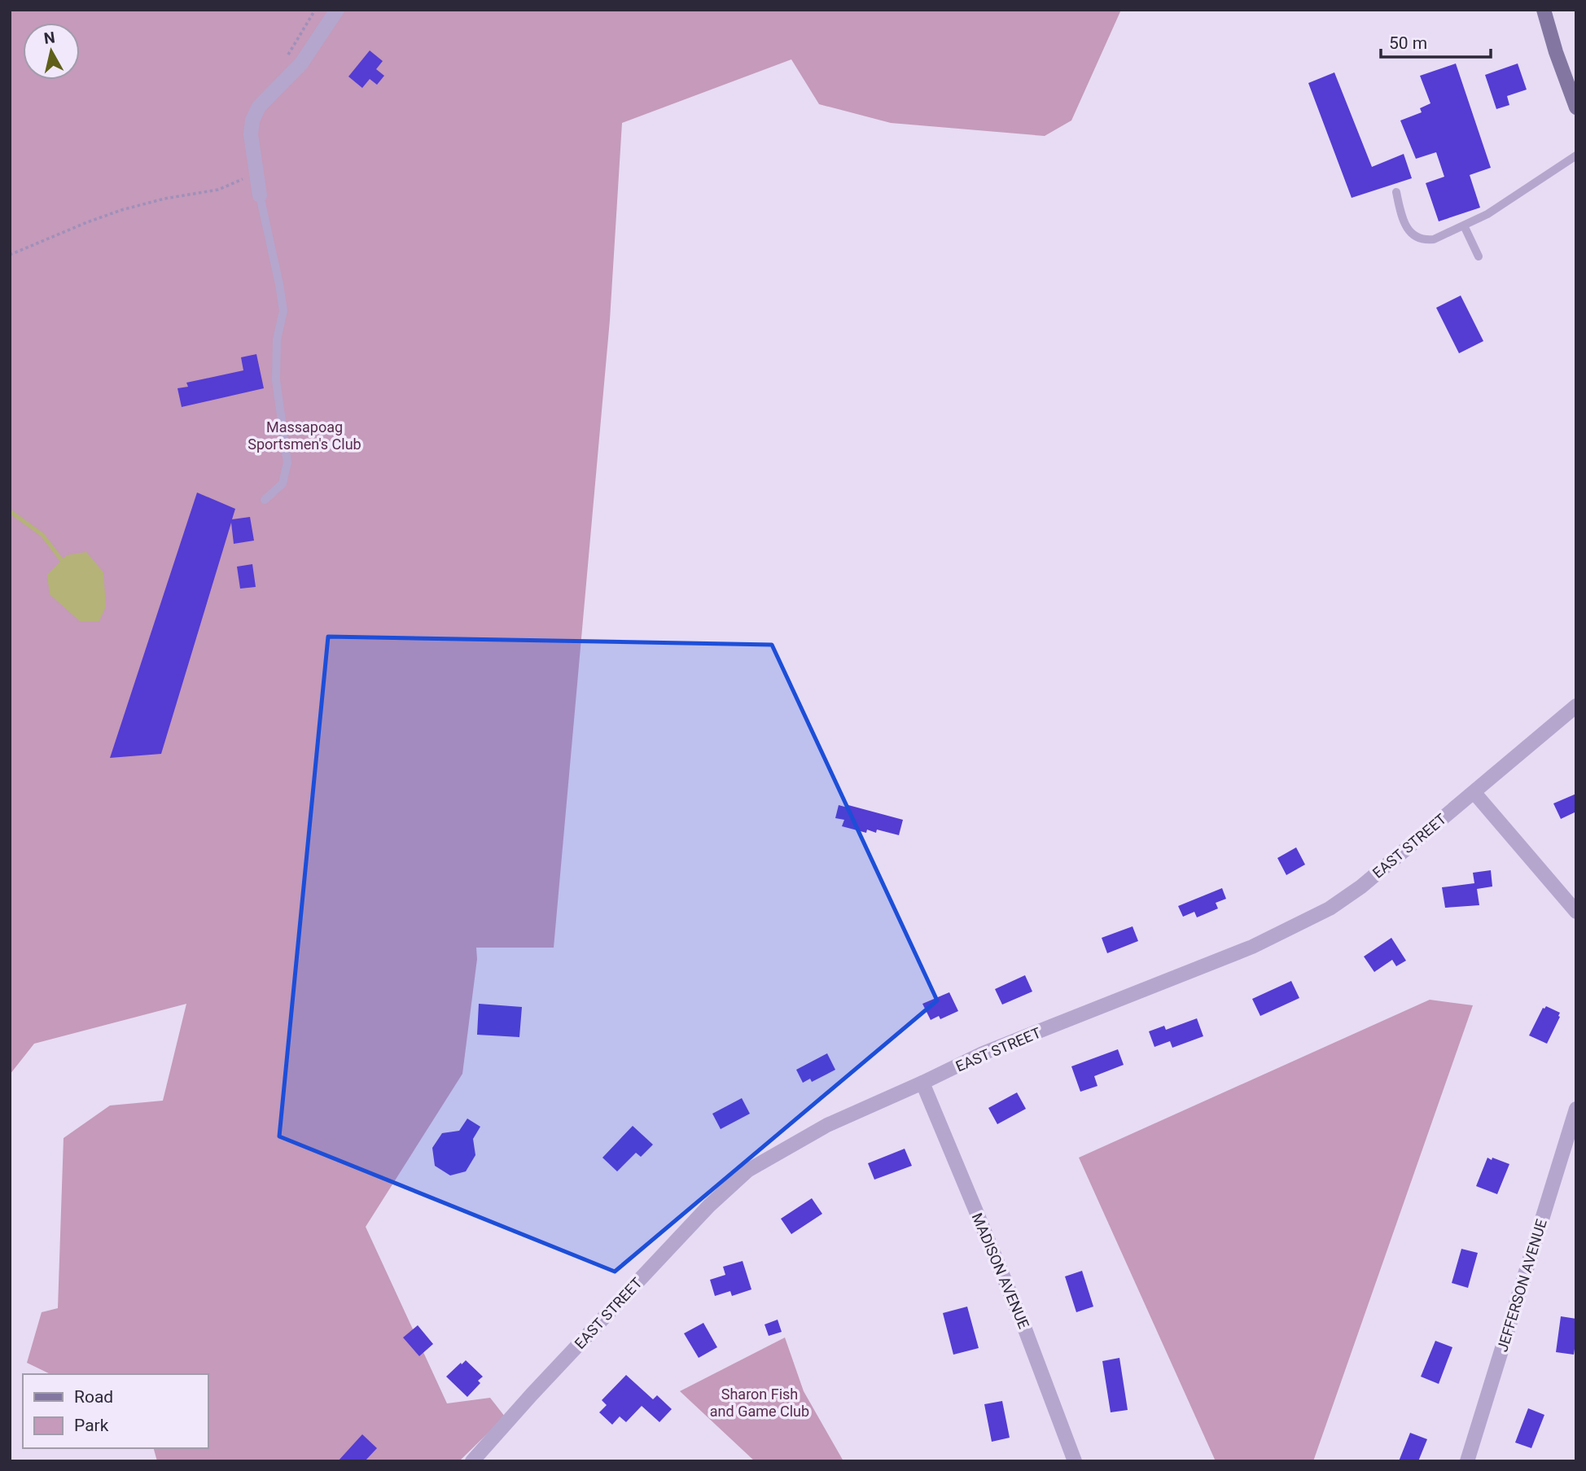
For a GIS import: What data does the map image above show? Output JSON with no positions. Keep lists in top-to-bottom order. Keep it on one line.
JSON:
{"streets":{"street":["EAST STREET","MADISON AVENUE","JEFFERSON AVENUE"]},"crossings":[["EAST STREET","MADISON AVENUE"]],"parks":["Massapoag Sportsmen's Club","Sharon Fish and Game Club"],"legend":["Road","Park"],"scale_bar":"50 m","north":"top"}
